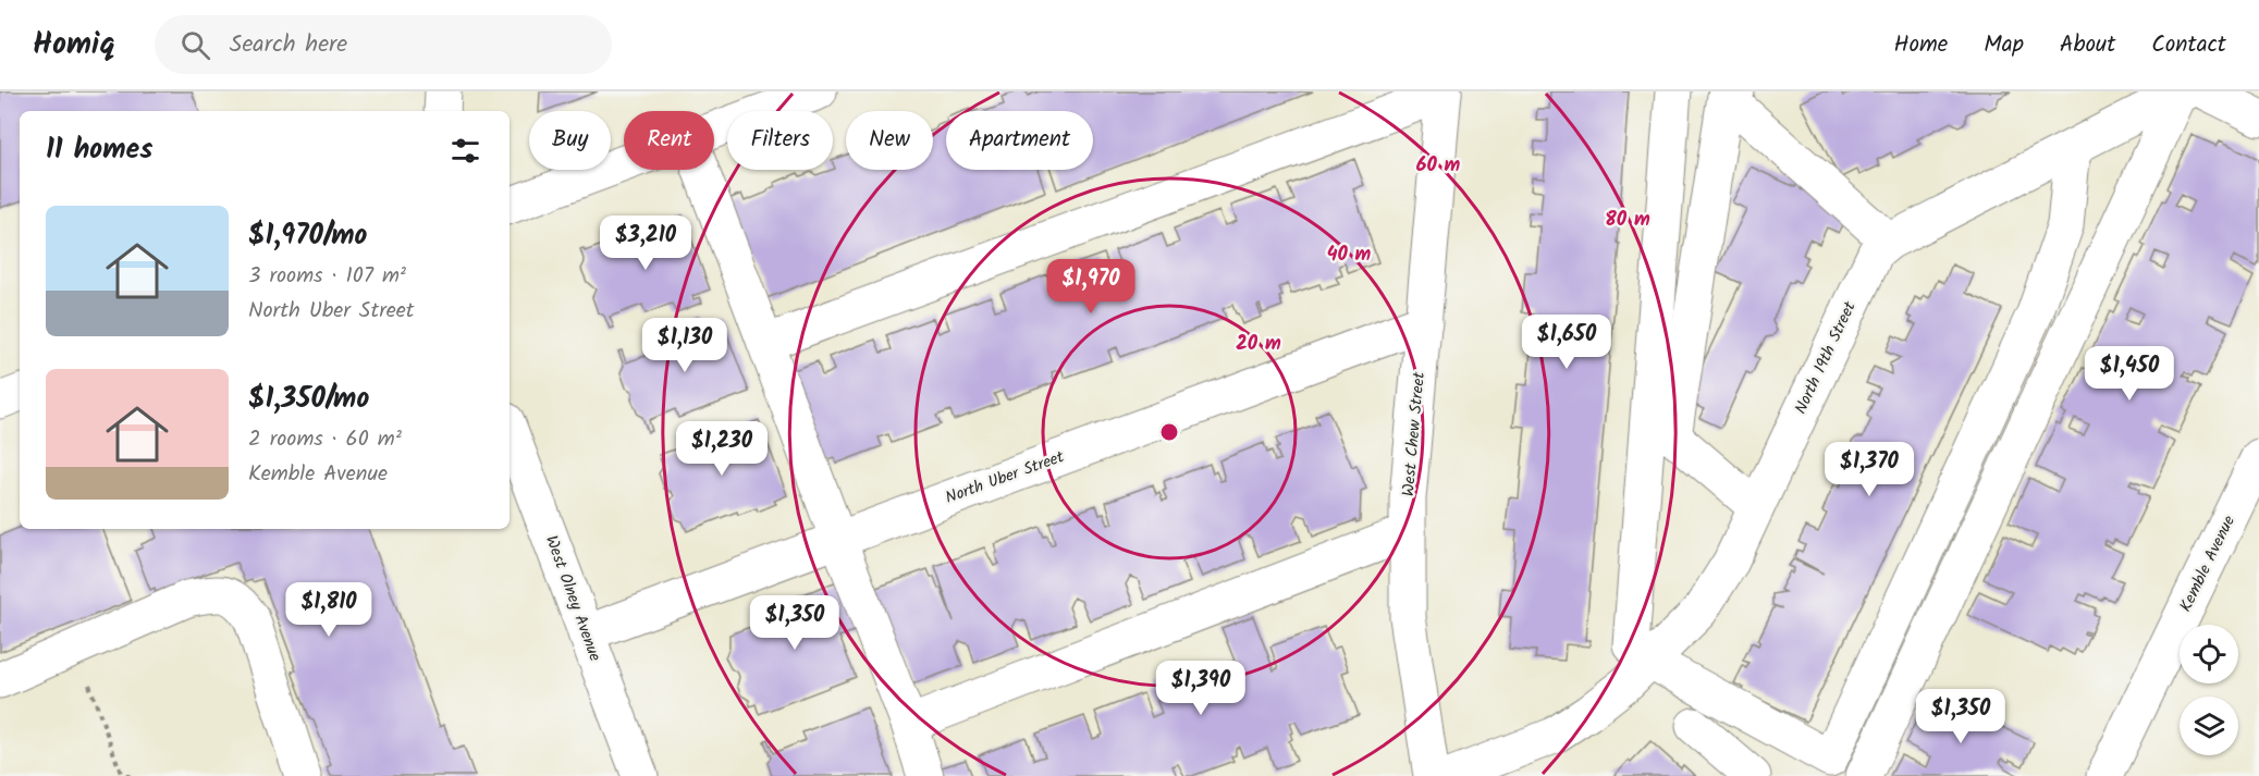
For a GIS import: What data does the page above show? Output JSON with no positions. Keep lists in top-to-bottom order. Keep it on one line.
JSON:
{"streets":{"street":["North 19th Street","West Chew Street","North Uber Street","Kemble Avenue","West Olney Avenue"]},"crossings":[["West Chew Street","North Uber Street"],["North Uber Street","West Olney Avenue"]],"page":{"header":"Homiq","search":"Search here","nav":["Home","Map","About","Contact"],"chip":["Buy","Rent","Filters","New","Apartment"],"heading":"11 homes","list":[{"name":"$1,970/mo","note":"3 rooms · 107 m² · North Uber Street"},{"name":"$1,350/mo","note":"2 rooms · 60 m² · Kemble Avenue"}],"price":["$3,210","$1,970","$1,650","$1,130","$1,450","$1,230","$1,370","$1,810","$1,350","$1,390","$1,350"]},"rings":["60 m","80 m","40 m","20 m"]}
